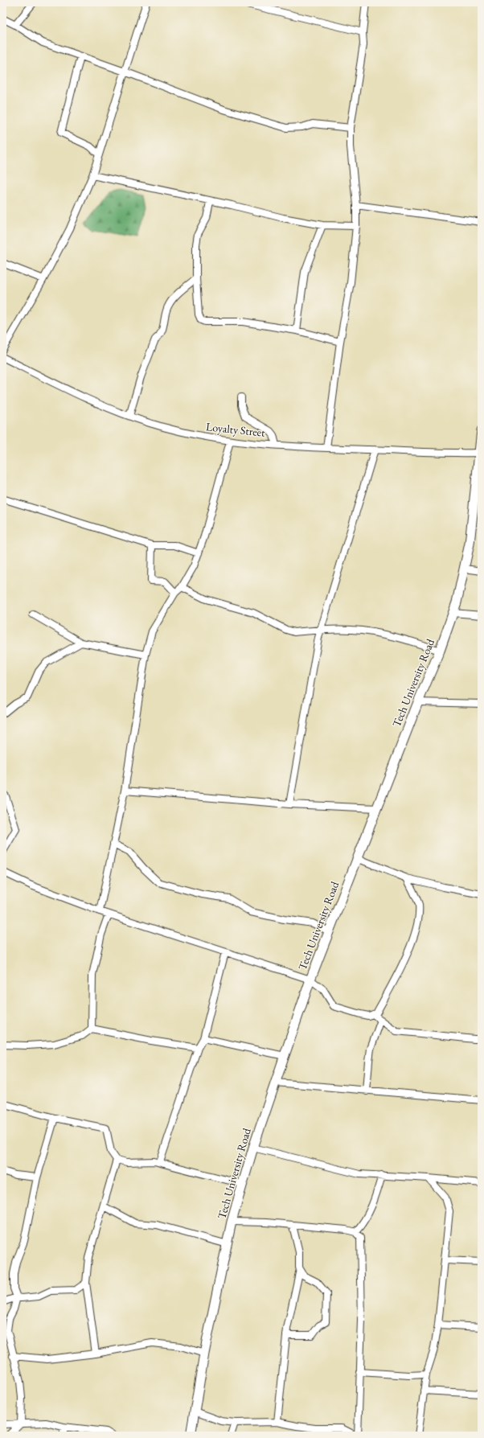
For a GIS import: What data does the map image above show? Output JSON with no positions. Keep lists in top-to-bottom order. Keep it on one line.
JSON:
{"streets":{"street":["Loyalty Street","Tech University Road"]},"crossings":[["Loyalty Street","Tech University Road"]]}
